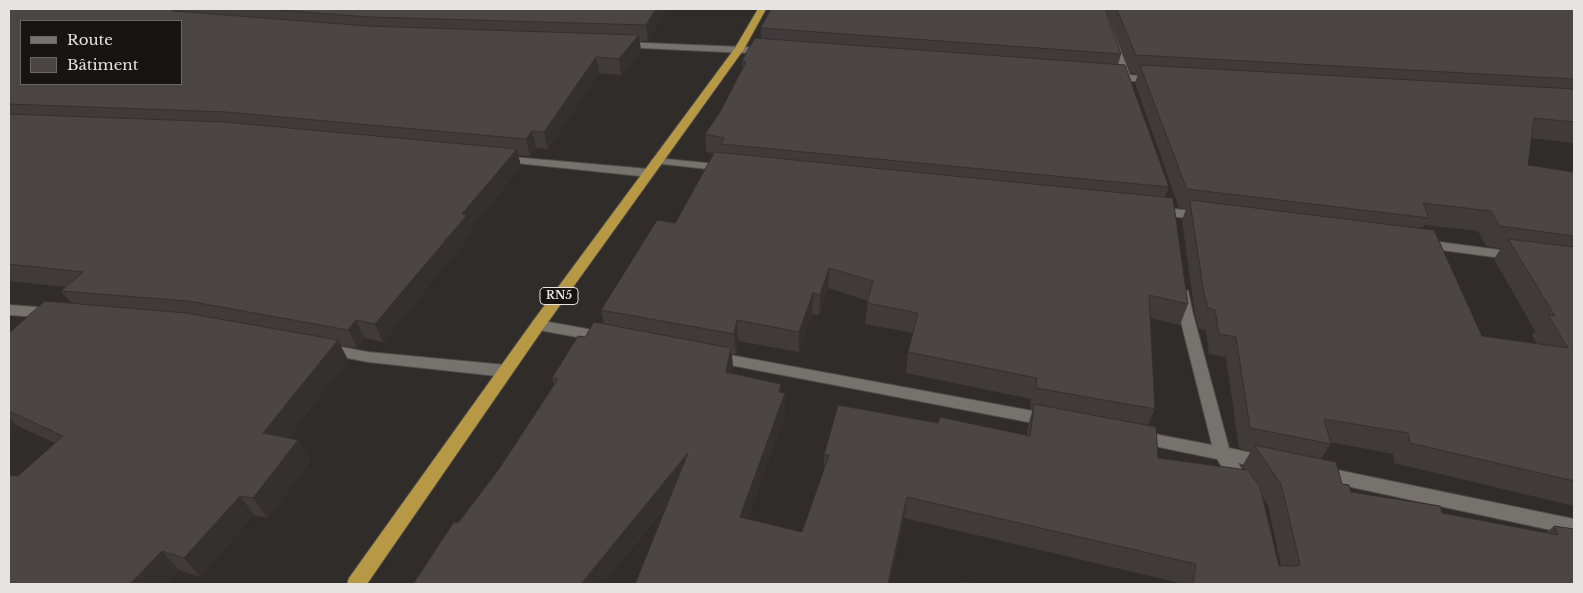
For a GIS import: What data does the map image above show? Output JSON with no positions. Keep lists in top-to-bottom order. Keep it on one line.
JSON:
{"streets":{"highway":["RN5"]},"legend":["Route","Bâtiment"]}
